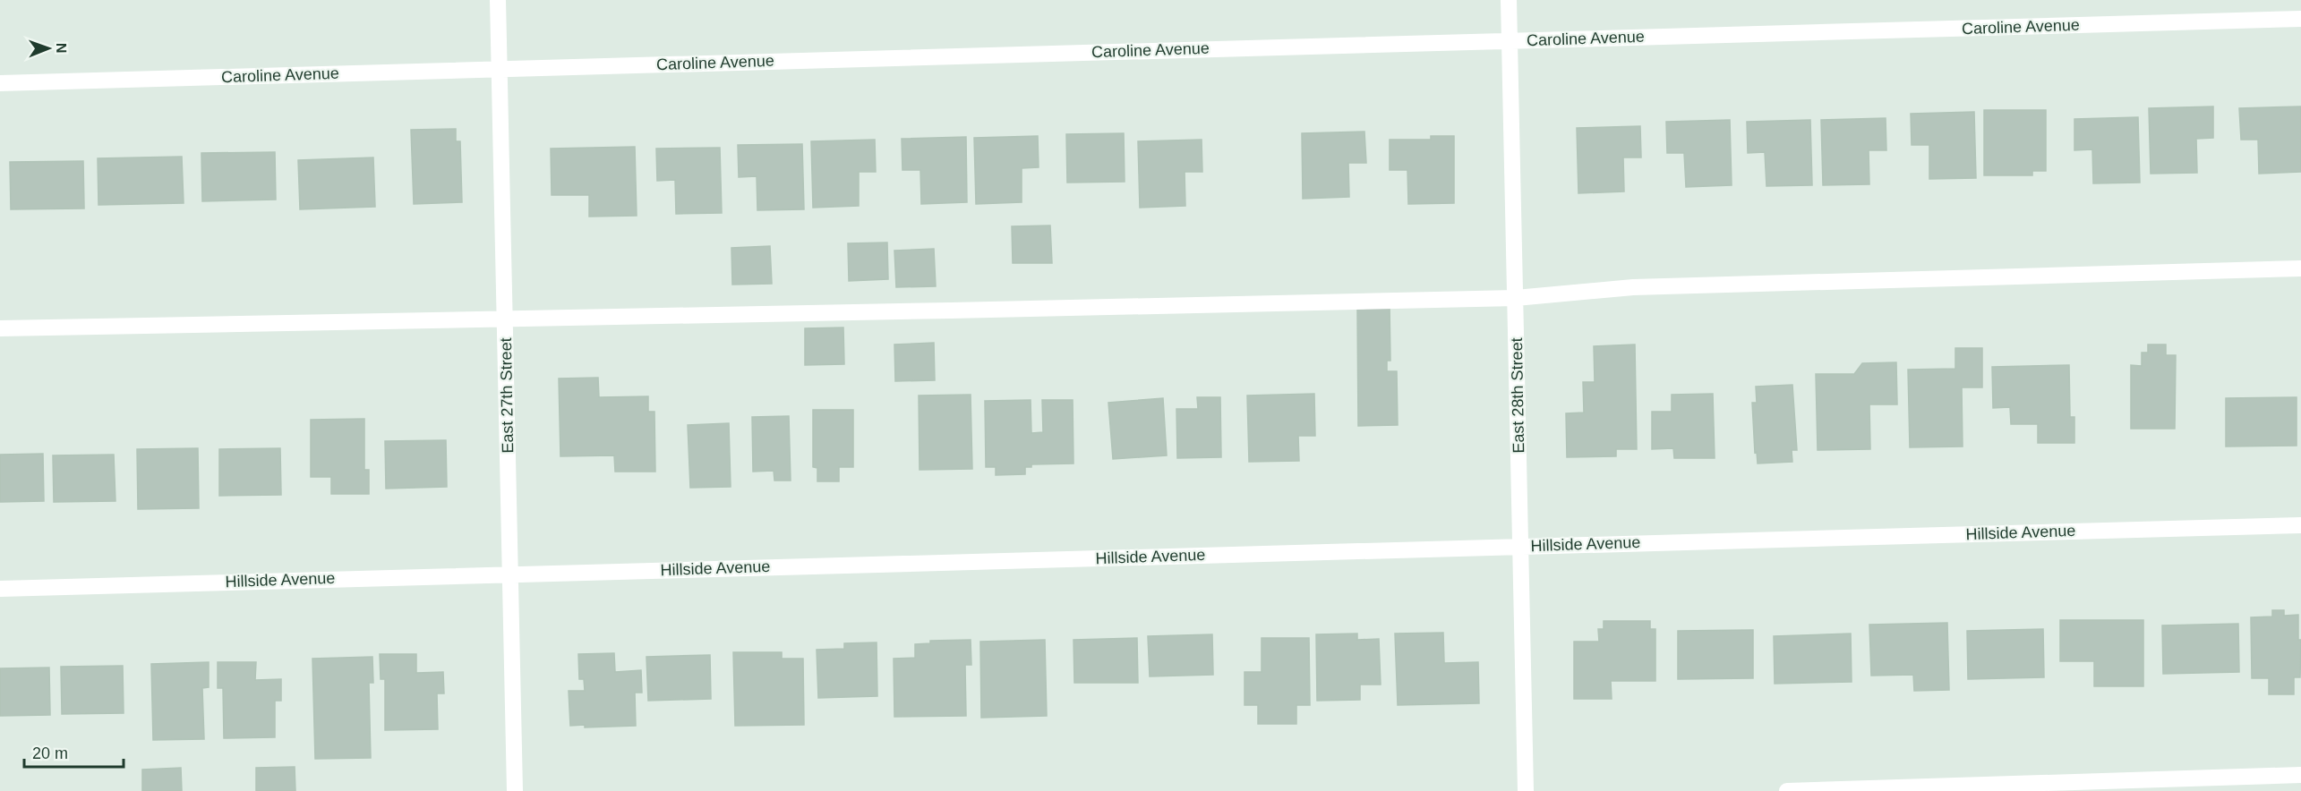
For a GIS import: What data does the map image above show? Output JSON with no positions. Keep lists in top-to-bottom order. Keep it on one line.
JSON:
{"streets":{"street":["Caroline Avenue","East 27th Street","East 28th Street","Hillside Avenue"]},"crossings":[["Caroline Avenue","East 27th Street"],["Caroline Avenue","East 28th Street"],["East 27th Street","Hillside Avenue"],["East 28th Street","Hillside Avenue"]],"scale_bar":"20 m","north":"right"}
